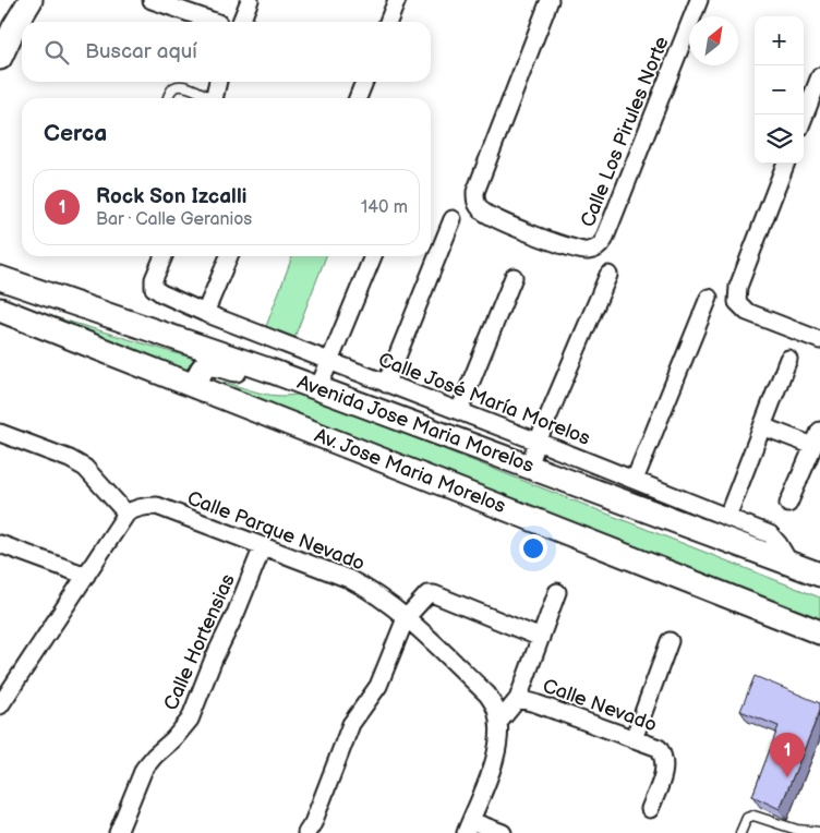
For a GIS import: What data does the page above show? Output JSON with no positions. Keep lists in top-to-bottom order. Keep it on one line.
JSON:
{"streets":{"main road":["Avenida Jose Maria Morelos","Av. Jose Maria Morelos"],"street":["Calle Los Pirules Norte","Calle José María Morelos","Calle Parque Nevado","Calle Hortensias","Calle Nevado"]},"crossings":[["Calle José María Morelos","Avenida Jose Maria Morelos"],["Calle Parque Nevado","Calle Hortensias"]],"north":"top right","page":{"map_buttons":["+","−"],"search":"Buscar aquí","heading":"Cerca","list":[{"mark":"1","name":"Rock Son Izcalli","note":"Bar · Calle Geranios","value":"140 m"}],"pins":"1"}}
